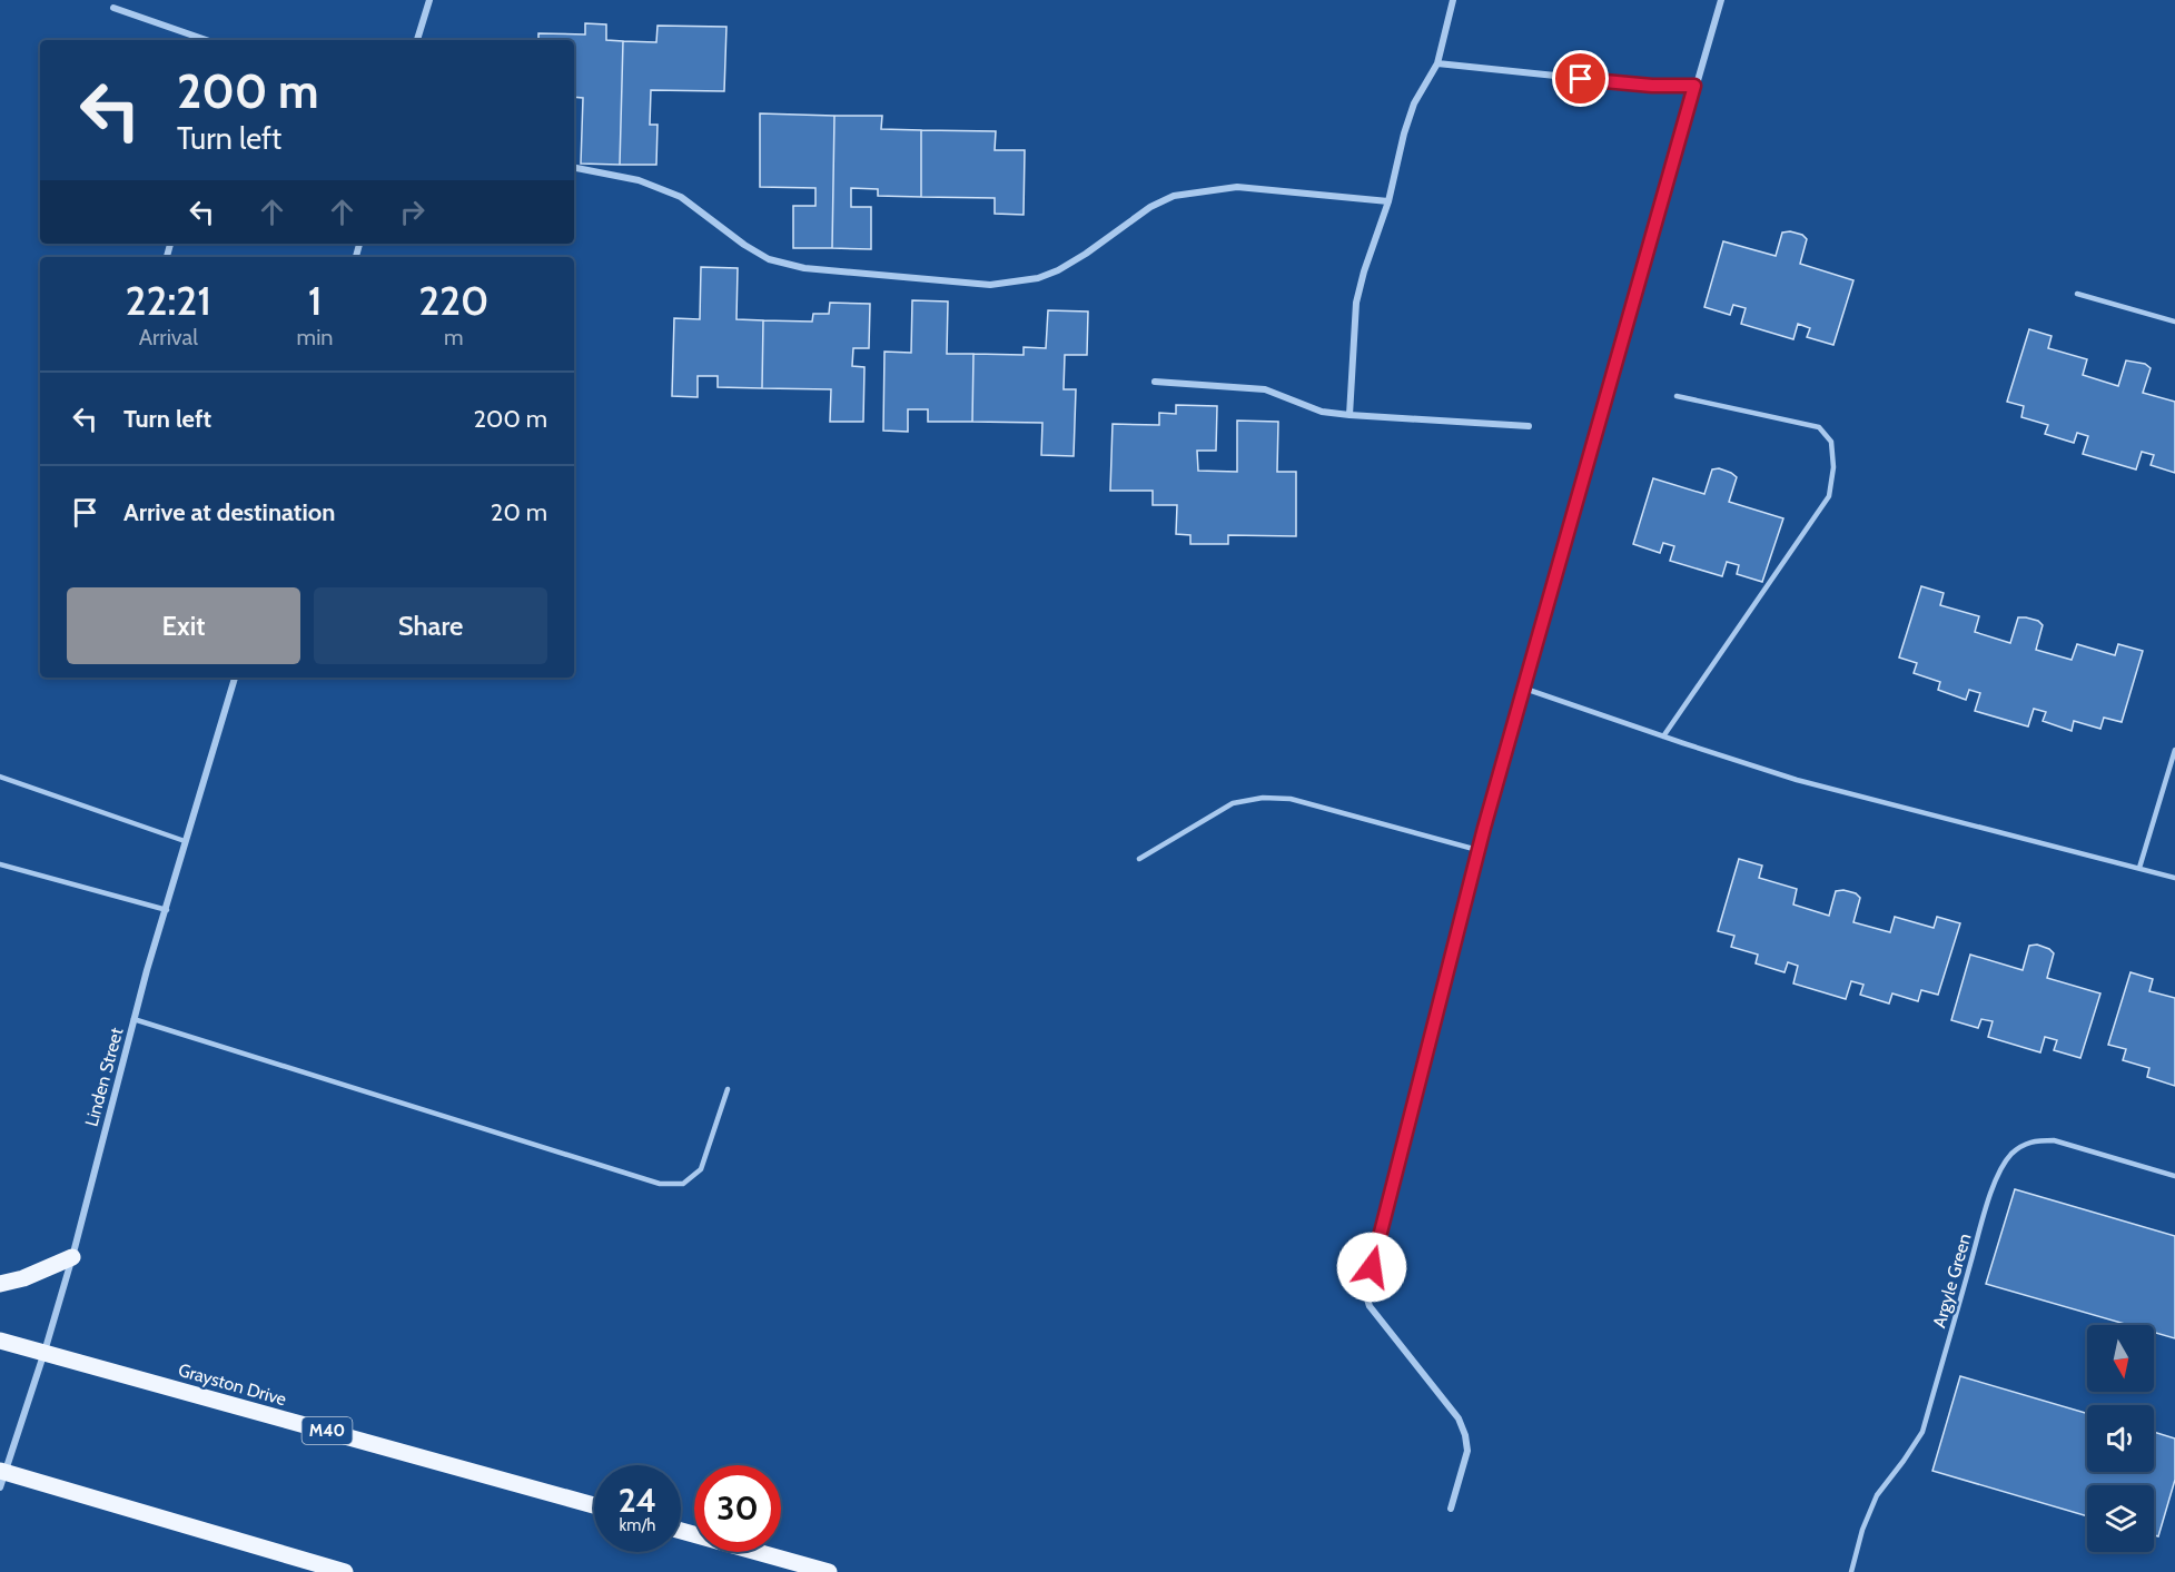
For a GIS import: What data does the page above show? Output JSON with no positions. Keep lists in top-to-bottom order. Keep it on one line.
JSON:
{"streets":{"main road":["Grayston Drive","M40"],"street":["Linden Street"],"lane":["Argyle Green"]},"crossings":[["Linden Street","Grayston Drive"]],"north":"bottom","page":{"turn":["200 m","Turn left"],"eta":["22:21","Arrival","1","min","220","m"],"list":[{"name":"Turn left","value":"200 m"},{"name":"Arrive at destination","value":"20 m"}],"buttons":["Exit","Share"],"speed":"24 km/h","limit":"30"}}
